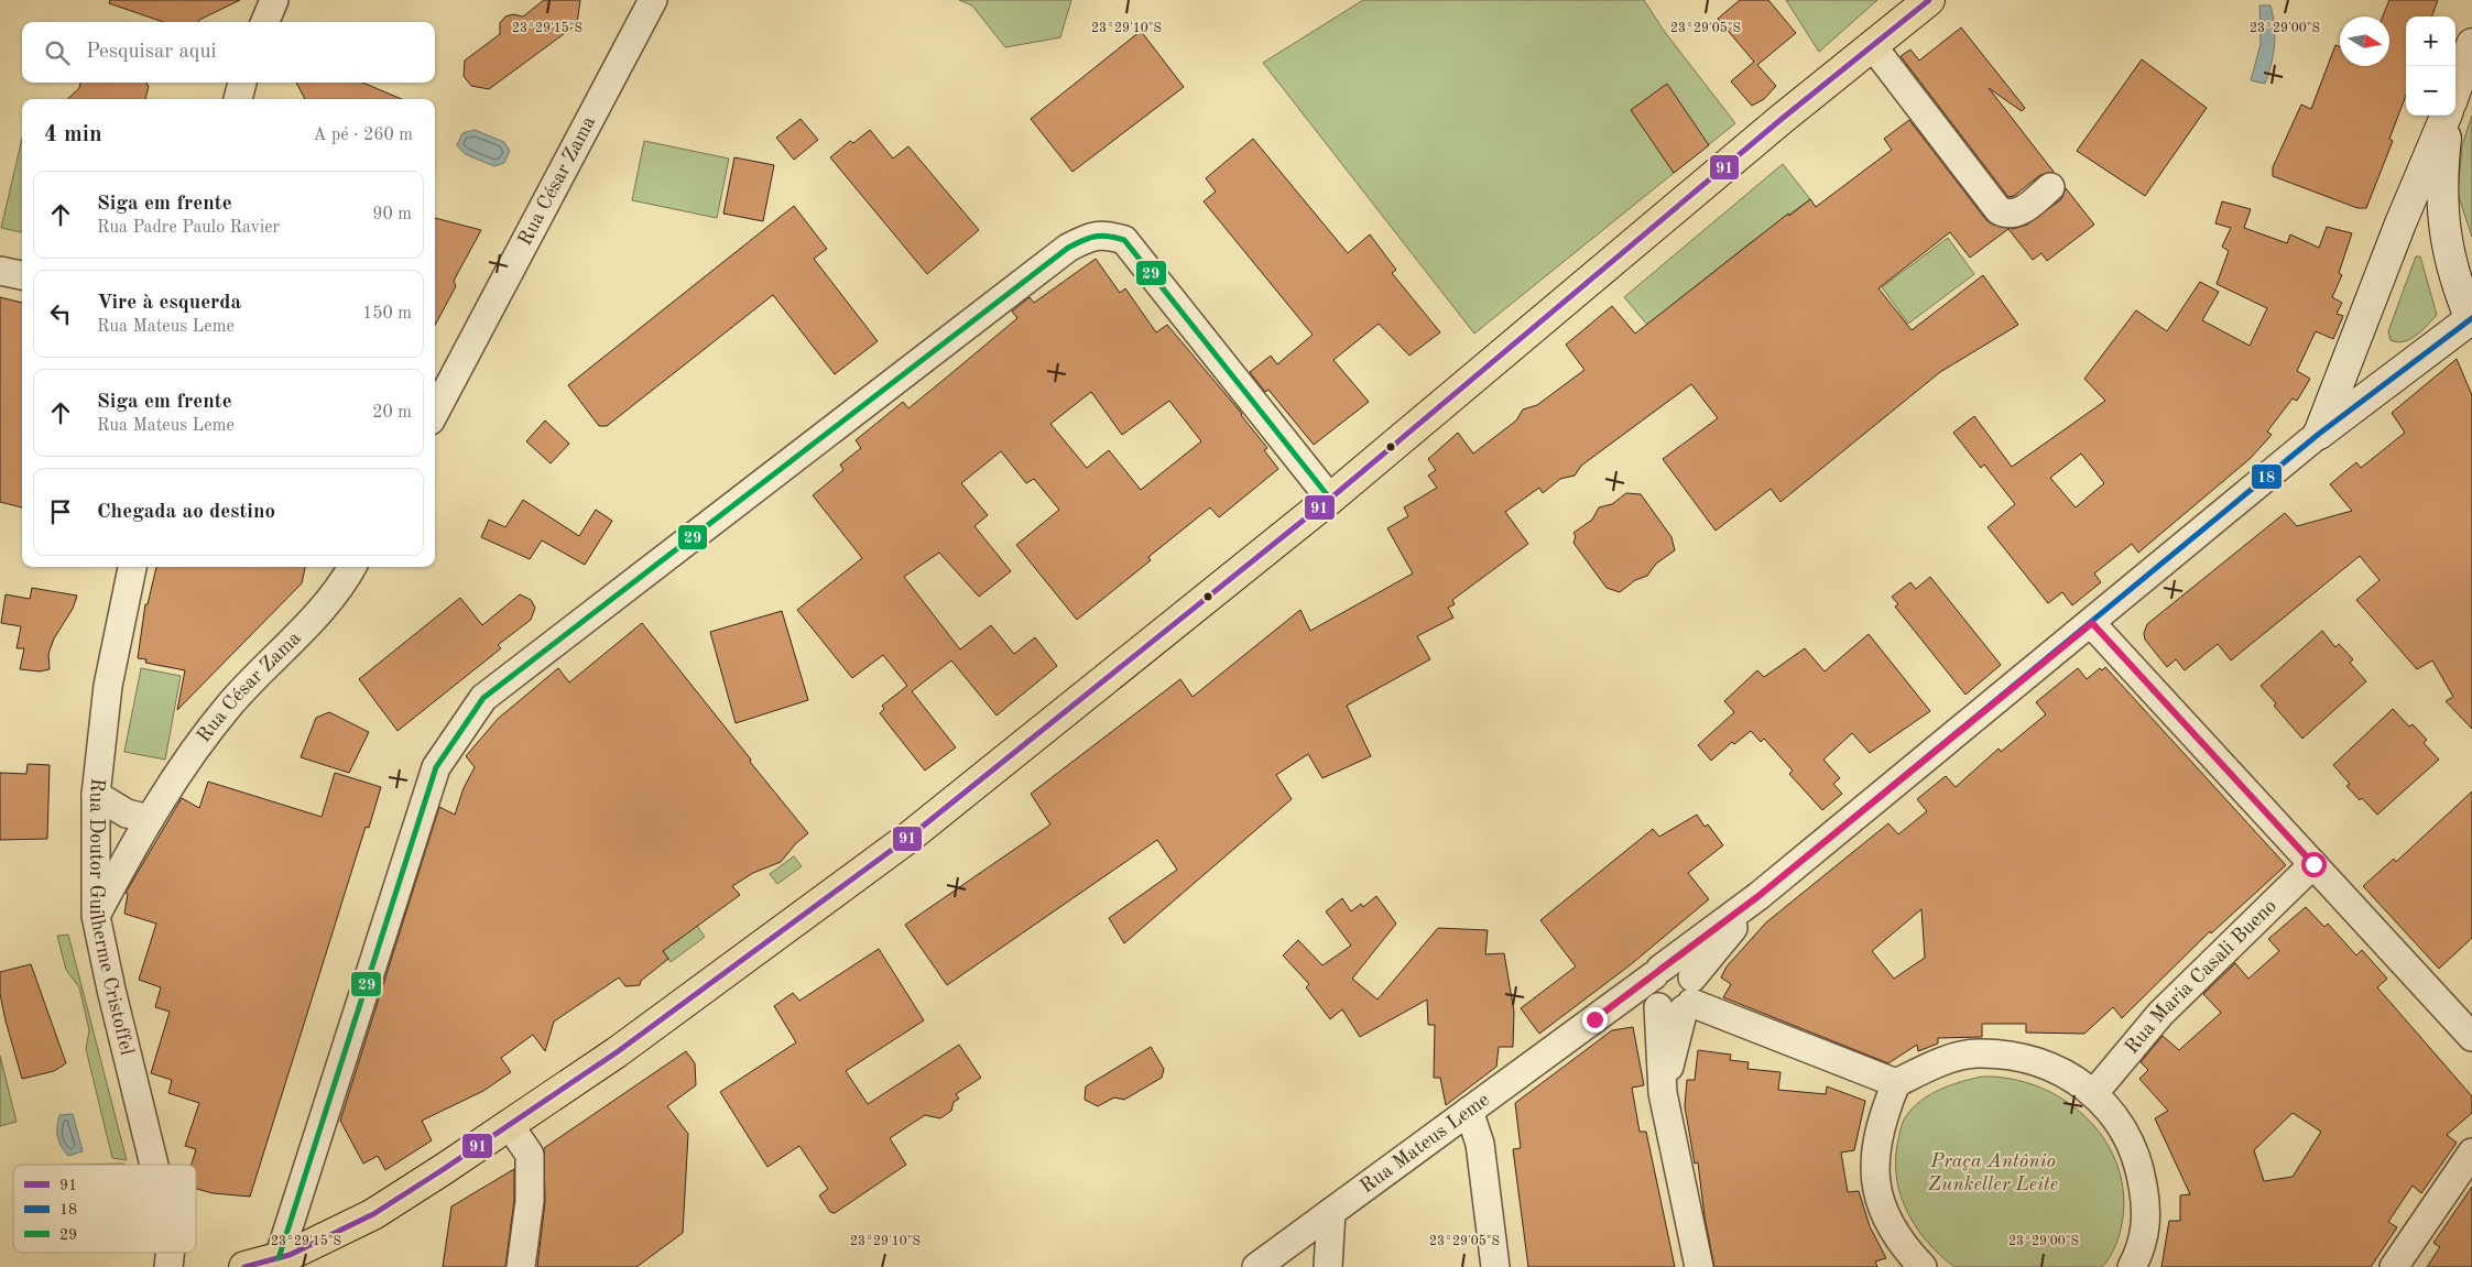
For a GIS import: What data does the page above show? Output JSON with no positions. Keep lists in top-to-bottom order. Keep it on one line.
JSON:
{"streets":{"street":["Rua César Zama","Rua Doutor Guilherme Cristoffel","Rua Maria Casali Bueno","Rua Mateus Leme"]},"crossings":[["Rua César Zama","Rua Doutor Guilherme Cristoffel"]],"parks":["Praça Antônio Zunkeller Leite"],"lines":["transit line 91","transit line 29","transit line 18"],"legend":["91","18","29"],"north":"right","page":{"map_buttons":["+","−"],"search":"Pesquisar aqui","heading":["4 min","A pé · 260 m"],"list":[["Siga em frente","Rua Padre Paulo Ravier","90 m"],["Vire à esquerda","Rua Mateus Leme","150 m"],["Siga em frente","Rua Mateus Leme","20 m"],"Chegada ao destino"]},"coordinates":["23°29'15\"S","23°29'10\"S","23°29'05\"S","23°29'00\"S"]}
